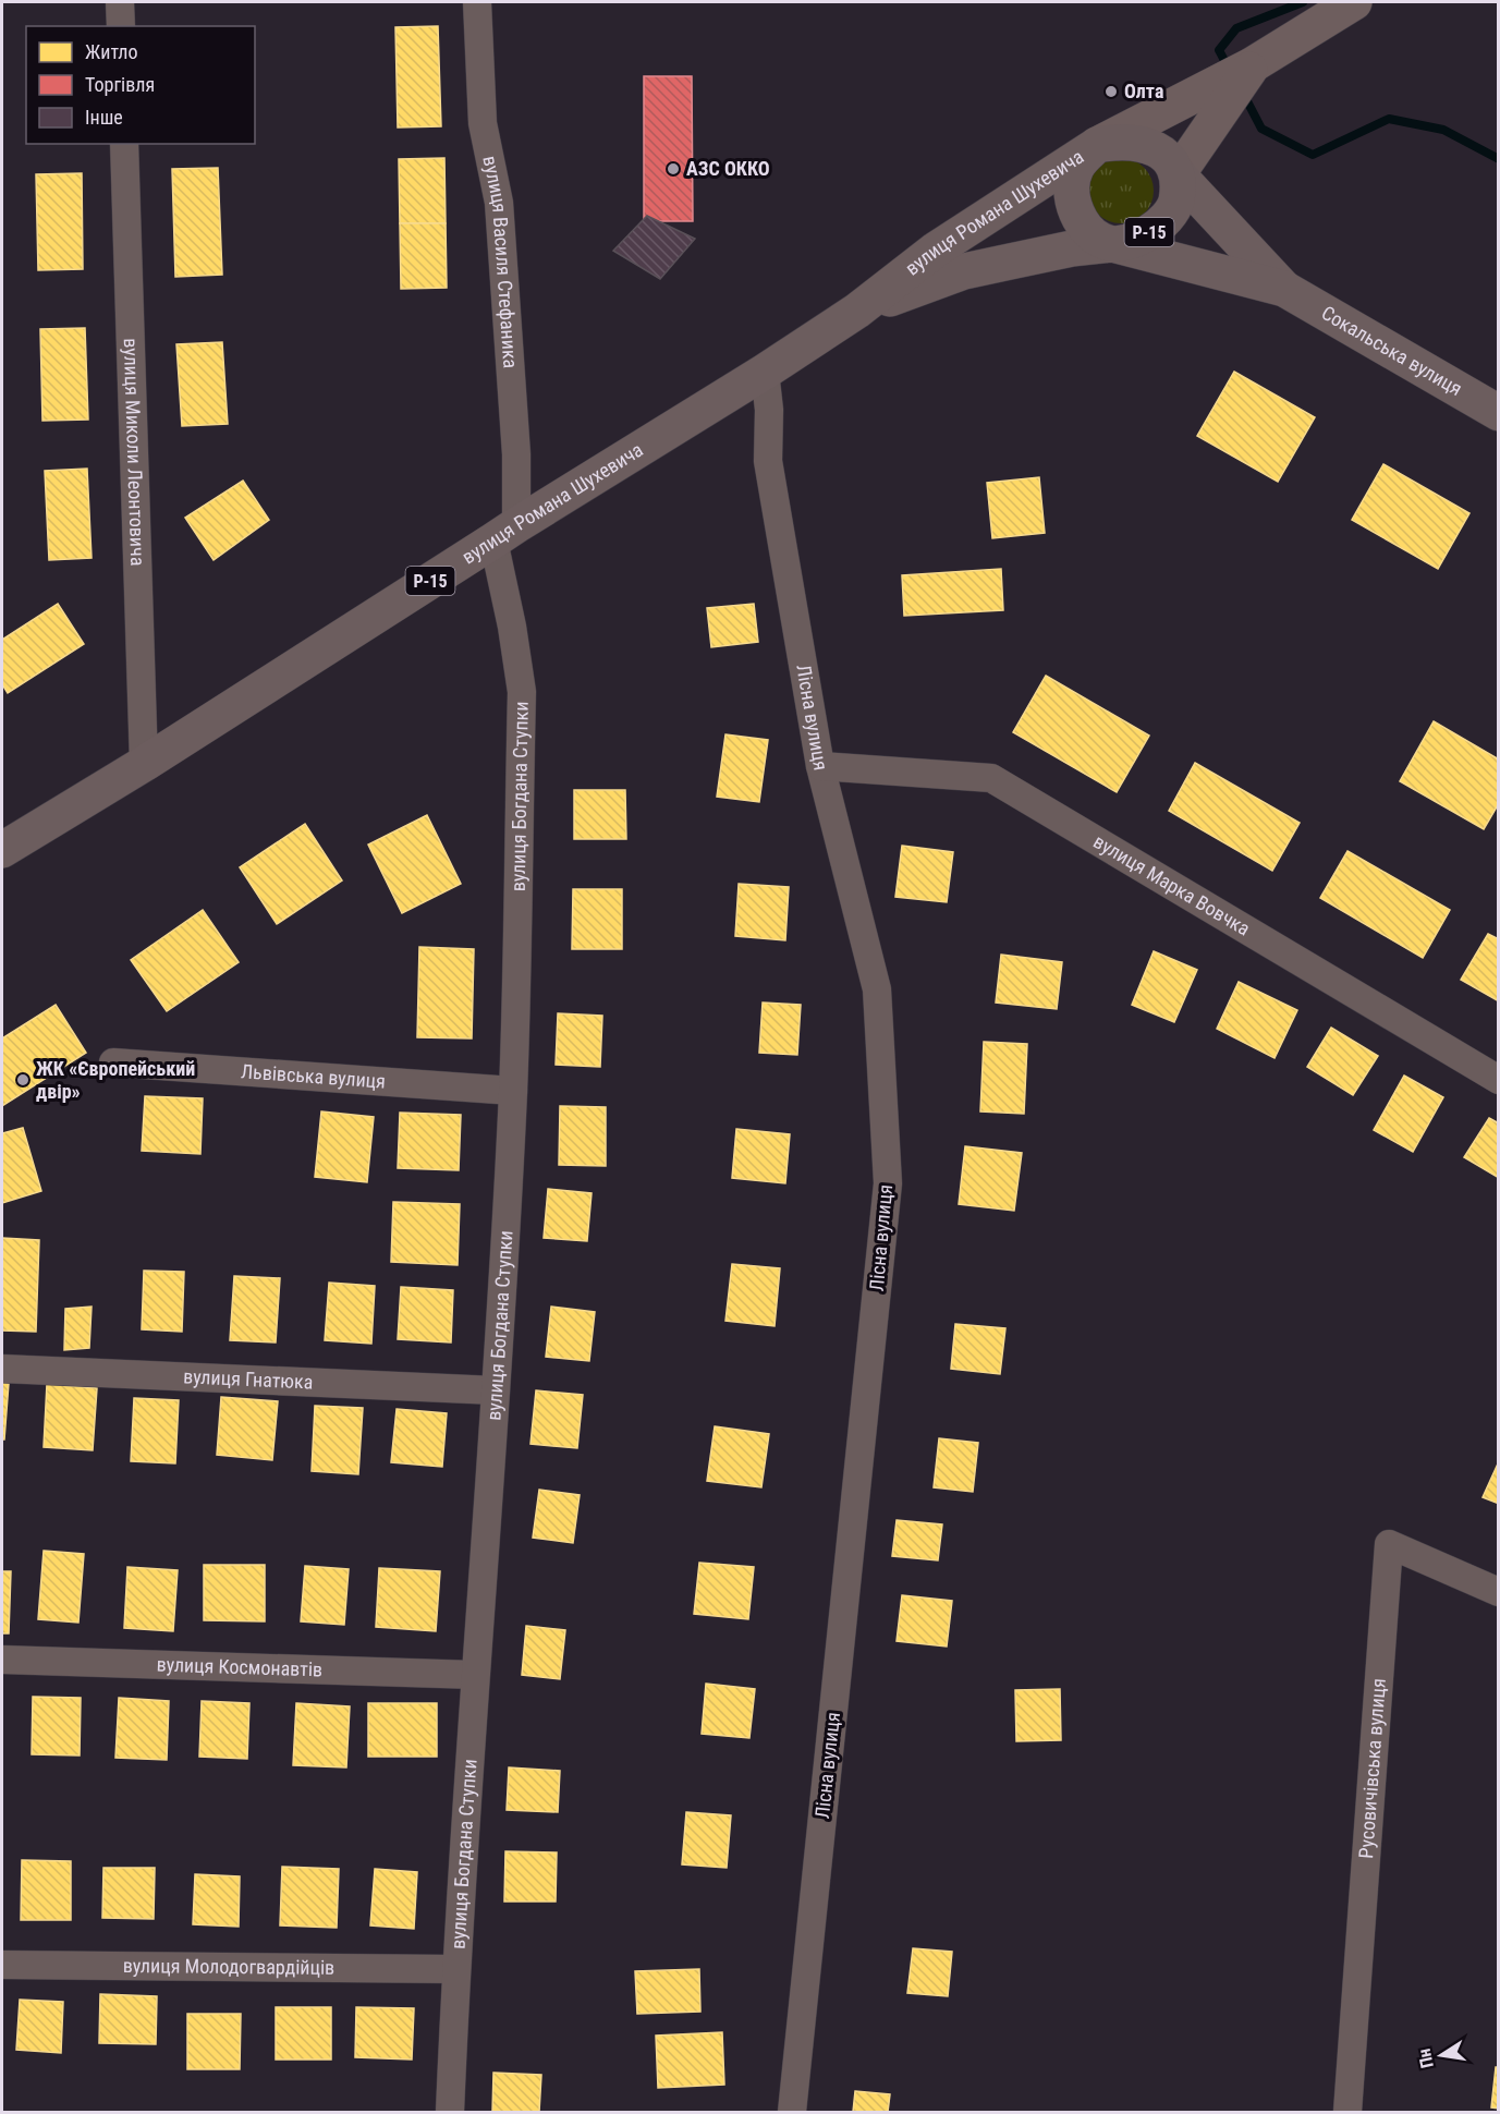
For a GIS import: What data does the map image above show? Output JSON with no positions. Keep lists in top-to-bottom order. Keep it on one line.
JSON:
{"streets":{"main road":["вулиця Романа Шухевича","Р-15","Сокальська вулиця"],"street":["вулиця Василя Стефаника","вулиця Миколи Леонтовича","Лісна вулиця","вулиця Богдана Ступки","вулиця Марка Вовчка","Львівська вулиця","вулиця Гнатюка","вулиця Космонавтів","Русовичівська вулиця","вулиця Молодогвардійців"]},"crossings":[["вулиця Романа Шухевича","Р-15"],["вулиця Романа Шухевича","вулиця Василя Стефаника"],["вулиця Романа Шухевича","вулиця Миколи Леонтовича"],["вулиця Романа Шухевича","Лісна вулиця"],["вулиця Романа Шухевича","вулиця Богдана Ступки"],["Р-15","Сокальська вулиця"],["вулиця Василя Стефаника","вулиця Богдана Ступки"],["Лісна вулиця","вулиця Марка Вовчка"],["вулиця Богдана Ступки","Львівська вулиця"],["вулиця Богдана Ступки","вулиця Гнатюка"],["вулиця Богдана Ступки","вулиця Космонавтів"],["вулиця Богдана Ступки","вулиця Молодогвардійців"]],"places":["Олта","АЗС ОККО","ЖК «Європейський двір»"],"legend":["Житло","Торгівля","Інше"],"north":"left"}
